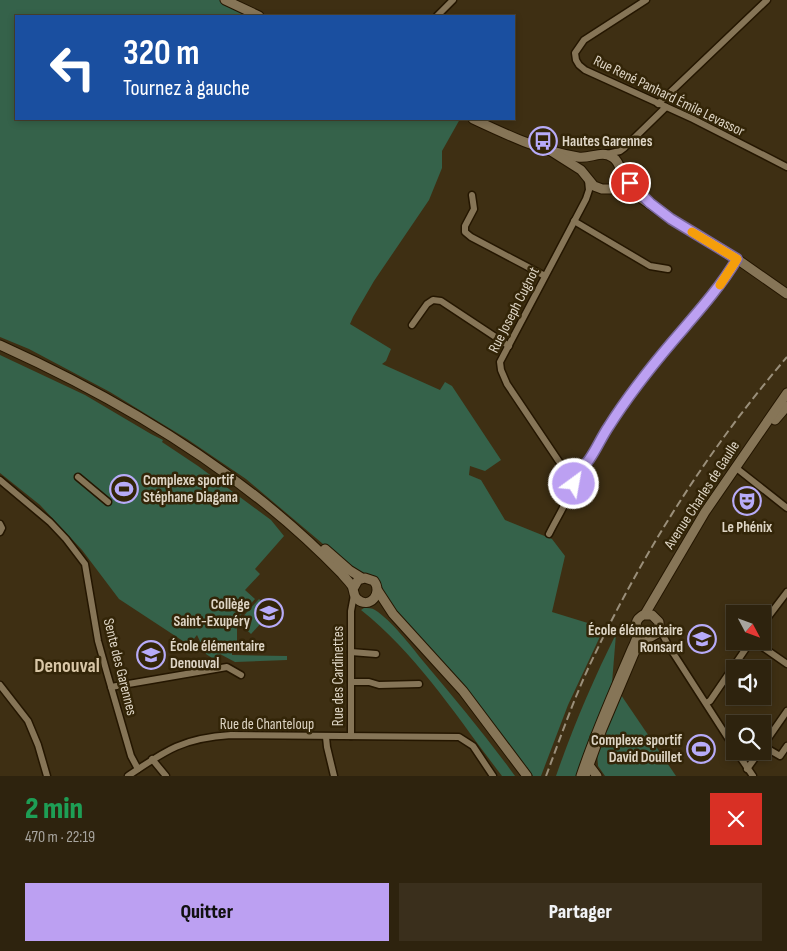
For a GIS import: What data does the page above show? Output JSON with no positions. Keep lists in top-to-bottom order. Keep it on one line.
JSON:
{"streets":{"main road":["Avenue Charles de Gaulle"],"street":["Rue René Panhard Émile Levassor","Rue Joseph Cugnot","Sente des Garennes","Rue des Cardinettes","Rue de Chanteloup"]},"crossings":[["Sente des Garennes","Rue de Chanteloup"],["Rue des Cardinettes","Rue de Chanteloup"]],"districts":["Denouval"],"places":{"bus stop":["Hautes Garennes"],"sports":["Complexe sportif Stéphane Diagana","Complexe sportif David Douillet"],"theatre":["Le Phénix"],"school or university":["Collège Saint-Exupéry","École élémentaire Ronsard","École élémentaire Denouval"]},"north":"bottom right","page":{"turn":["320 m","Tournez à gauche"],"heading":["2 min","470 m · 22:19"],"buttons":["Quitter","Partager"]}}
